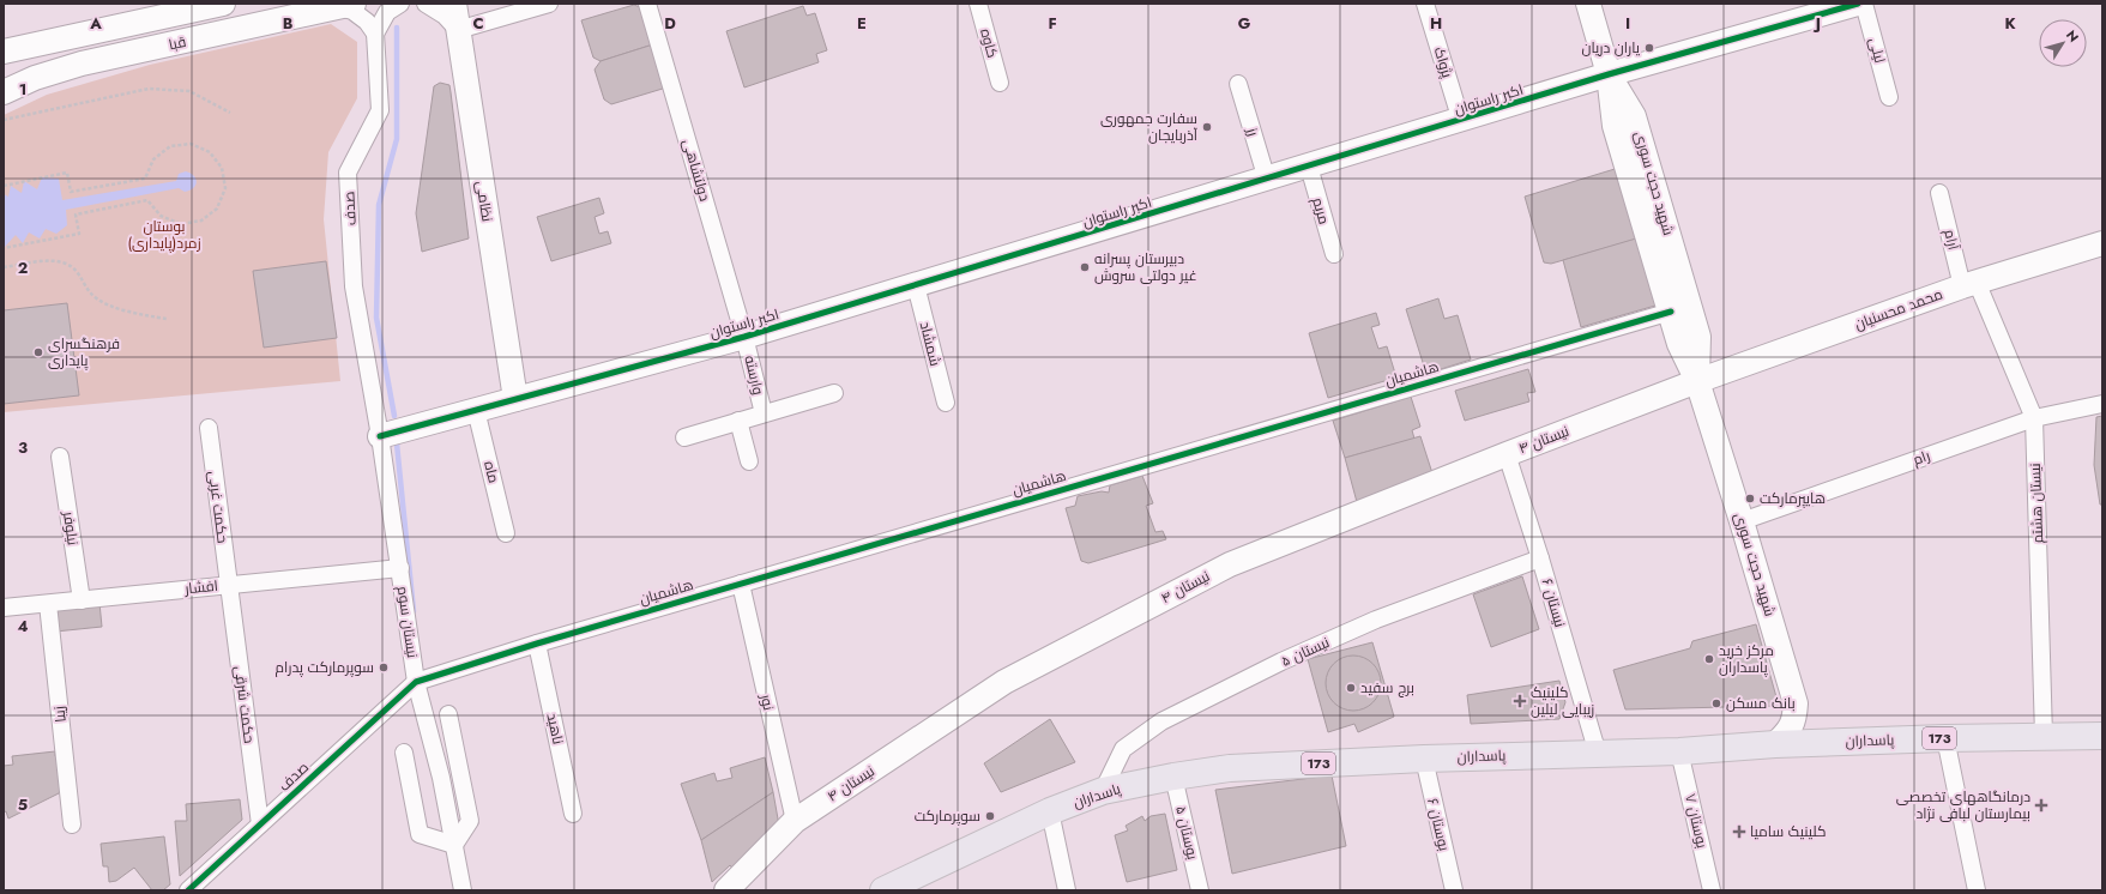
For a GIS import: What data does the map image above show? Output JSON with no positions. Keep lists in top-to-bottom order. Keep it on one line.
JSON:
{"streets":{"main road":["173","پاسداران"],"street":["قبا","کاوه","لیلی","پژواک","اکبر راستوان","رز","دولتشاهی","شهید حجت سوری","نظامی","صدف","مریم","آرام","محمد محسنیان","شمشاد","هاشمیان","وارسته","نیستان ۴","رام","ماه","نیستان هشتم","حکمت غربی","نیلوفر","افشار","نیستان ۶","نیستان سوم","نیستان ۵","نور","حکمت شرقی","زیبا","ناهید","بوستان ۷","بوستان ۶","بوستان ۵"]},"crossings":[["پژواک","اکبر راستوان"],["اکبر راستوان","رز"],["اکبر راستوان","دولتشاهی"],["اکبر راستوان","شهید حجت سوری"],["اکبر راستوان","نظامی"],["اکبر راستوان","صدف"],["اکبر راستوان","مریم"],["اکبر راستوان","شمشاد"],["اکبر راستوان","وارسته"],["اکبر راستوان","ماه"],["اکبر راستوان","نیستان سوم"],["دولتشاهی","وارسته"],["شهید حجت سوری","محمد محسنیان"],["شهید حجت سوری","هاشمیان"],["شهید حجت سوری","نیستان ۴"],["شهید حجت سوری","رام"],["شهید حجت سوری","پاسداران"],["صدف","هاشمیان"],["صدف","نیستان سوم"],["صدف","حکمت شرقی"],["آرام","محمد محسنیان"],["آرام","نیستان هشتم"],["محمد محسنیان","نیستان ۴"],["محمد محسنیان","نیستان هشتم"],["هاشمیان","نیستان سوم"],["هاشمیان","نور"],["هاشمیان","ناهید"],["نیستان ۴","نیستان ۶"],["نیستان ۴","نور"],["رام","نیستان هشتم"],["نیستان هشتم","پاسداران"],["حکمت غربی","افشار"],["حکمت غربی","حکمت شرقی"],["نیلوفر","افشار"],["افشار","نیستان سوم"],["افشار","حکمت شرقی"],["افشار","زیبا"],["نیستان ۶","نیستان ۵"],["نیستان ۶","پاسداران"],["نیستان ۵","پاسداران"],["پاسداران","بوستان ۷"],["پاسداران","بوستان ۶"],["پاسداران","بوستان ۵"]],"parks":["بوستان زمرد(پایداری)"],"places":{"other":["یاران دریان","سفارت جمهوری آذربایجان","دبیرستان پسرانه غیر دولتی سروش","فرهنگسرای پایداری","هایپرمارکت","مرکز خرید پاسداران","سوپرمارکت پدرام","برج سفید","بانک مسکن","سوپرمارکت"],"health":["کلینیک زیبایی لیلین","درمانگاههای تخصصی بیمارستان لبافی نژاد","کلینیک سامیا"]},"north":"top right","grid":{"columns":["A","B","C","D","E","F","G","H","I","J","K"],"rows":["1","2","3","4","5"]}}
